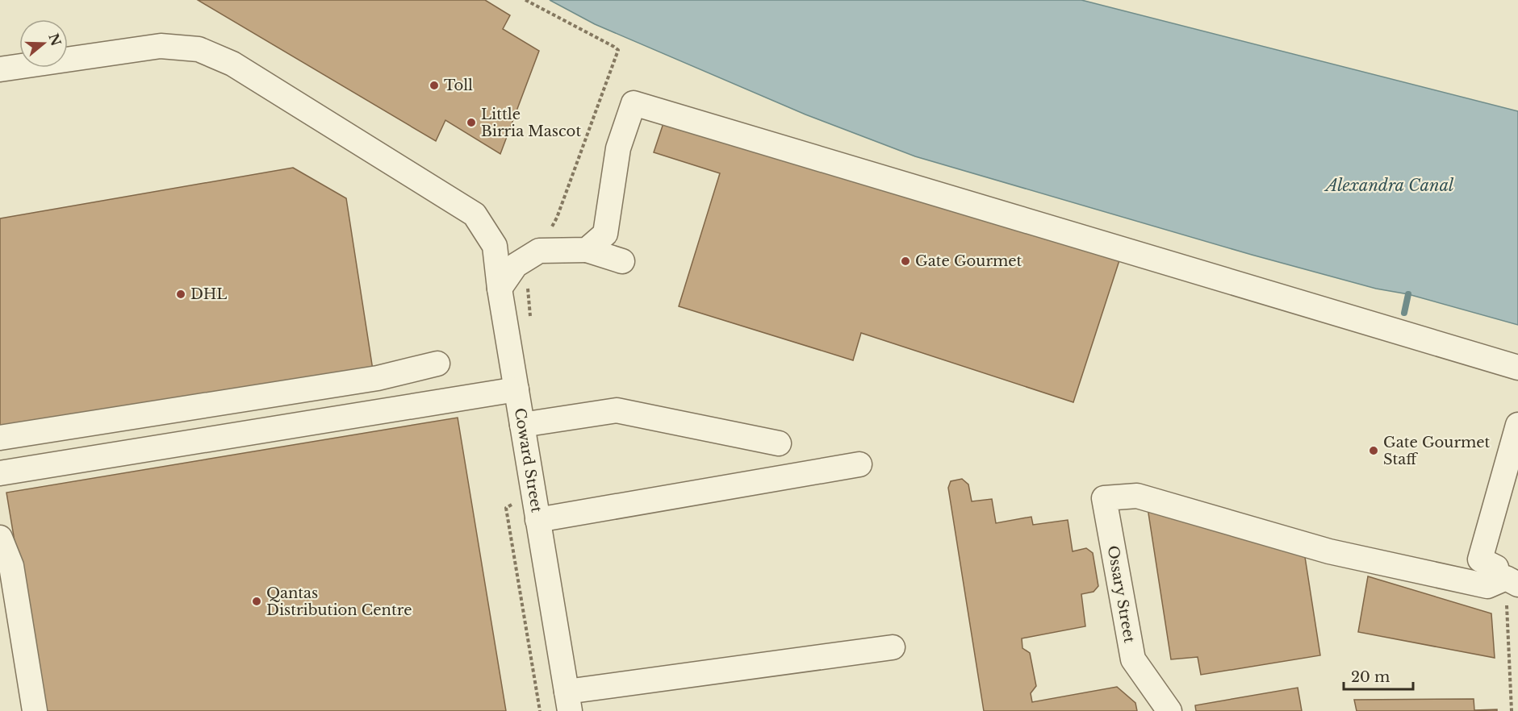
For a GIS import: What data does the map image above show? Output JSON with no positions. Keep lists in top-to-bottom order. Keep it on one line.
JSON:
{"streets":{"street":["Coward Street","Ossary Street"]},"water":["Alexandra Canal"],"places":["Toll","Little Birria Mascot","Gate Gourmet","DHL","Gate Gourmet Staff","Qantas Distribution Centre"],"scale_bar":"20 m","north":"right"}
